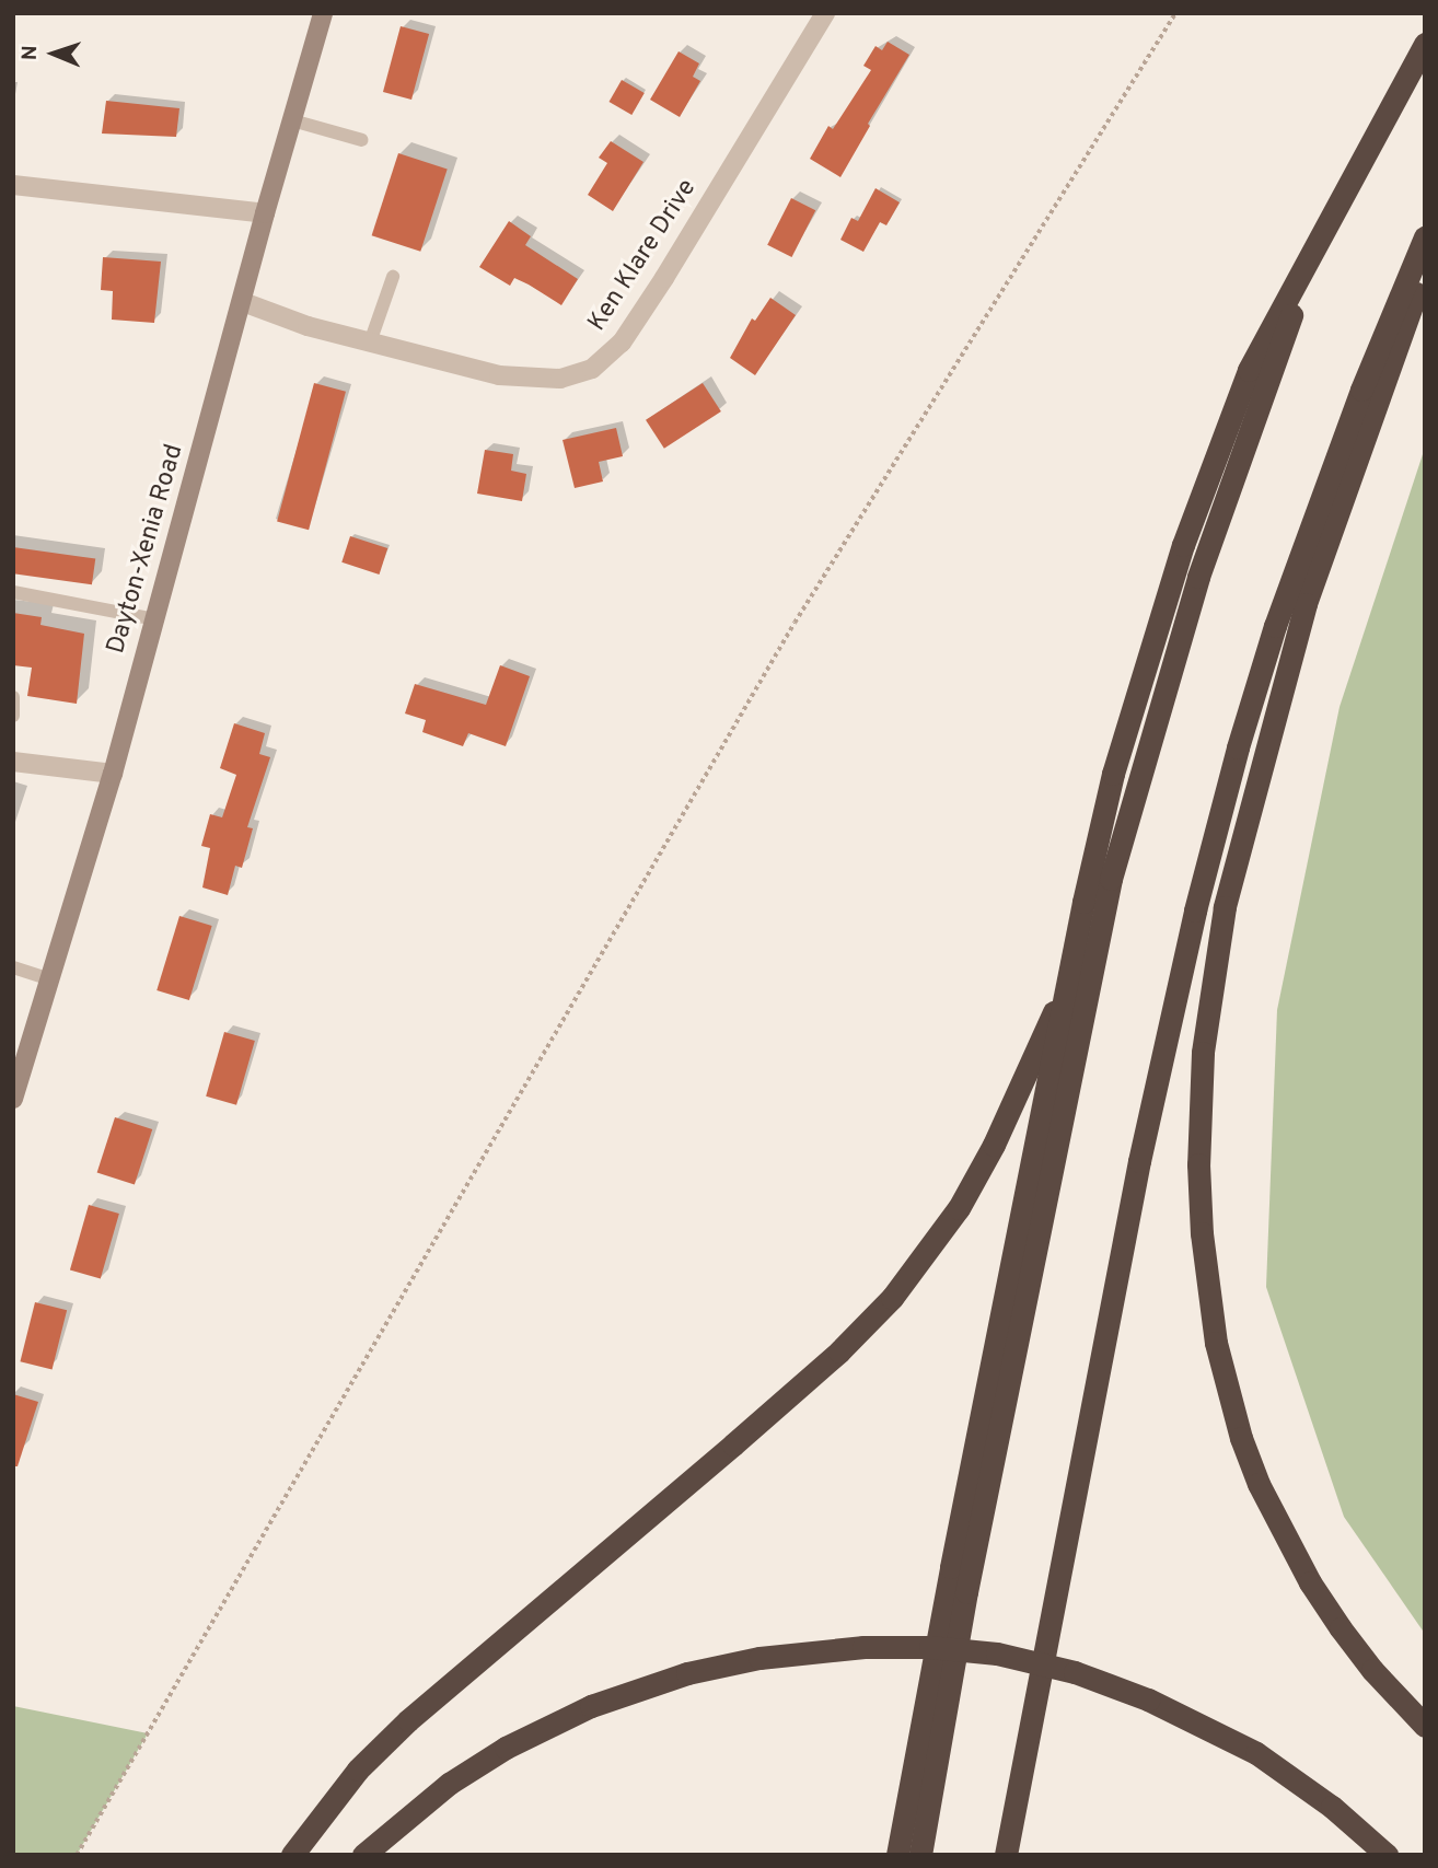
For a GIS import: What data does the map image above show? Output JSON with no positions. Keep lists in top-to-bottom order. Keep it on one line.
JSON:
{"streets":{"main road":["Dayton-Xenia Road"],"street":["Ken Klare Drive"]},"crossings":[["Ken Klare Drive","Dayton-Xenia Road"]],"north":"left"}
